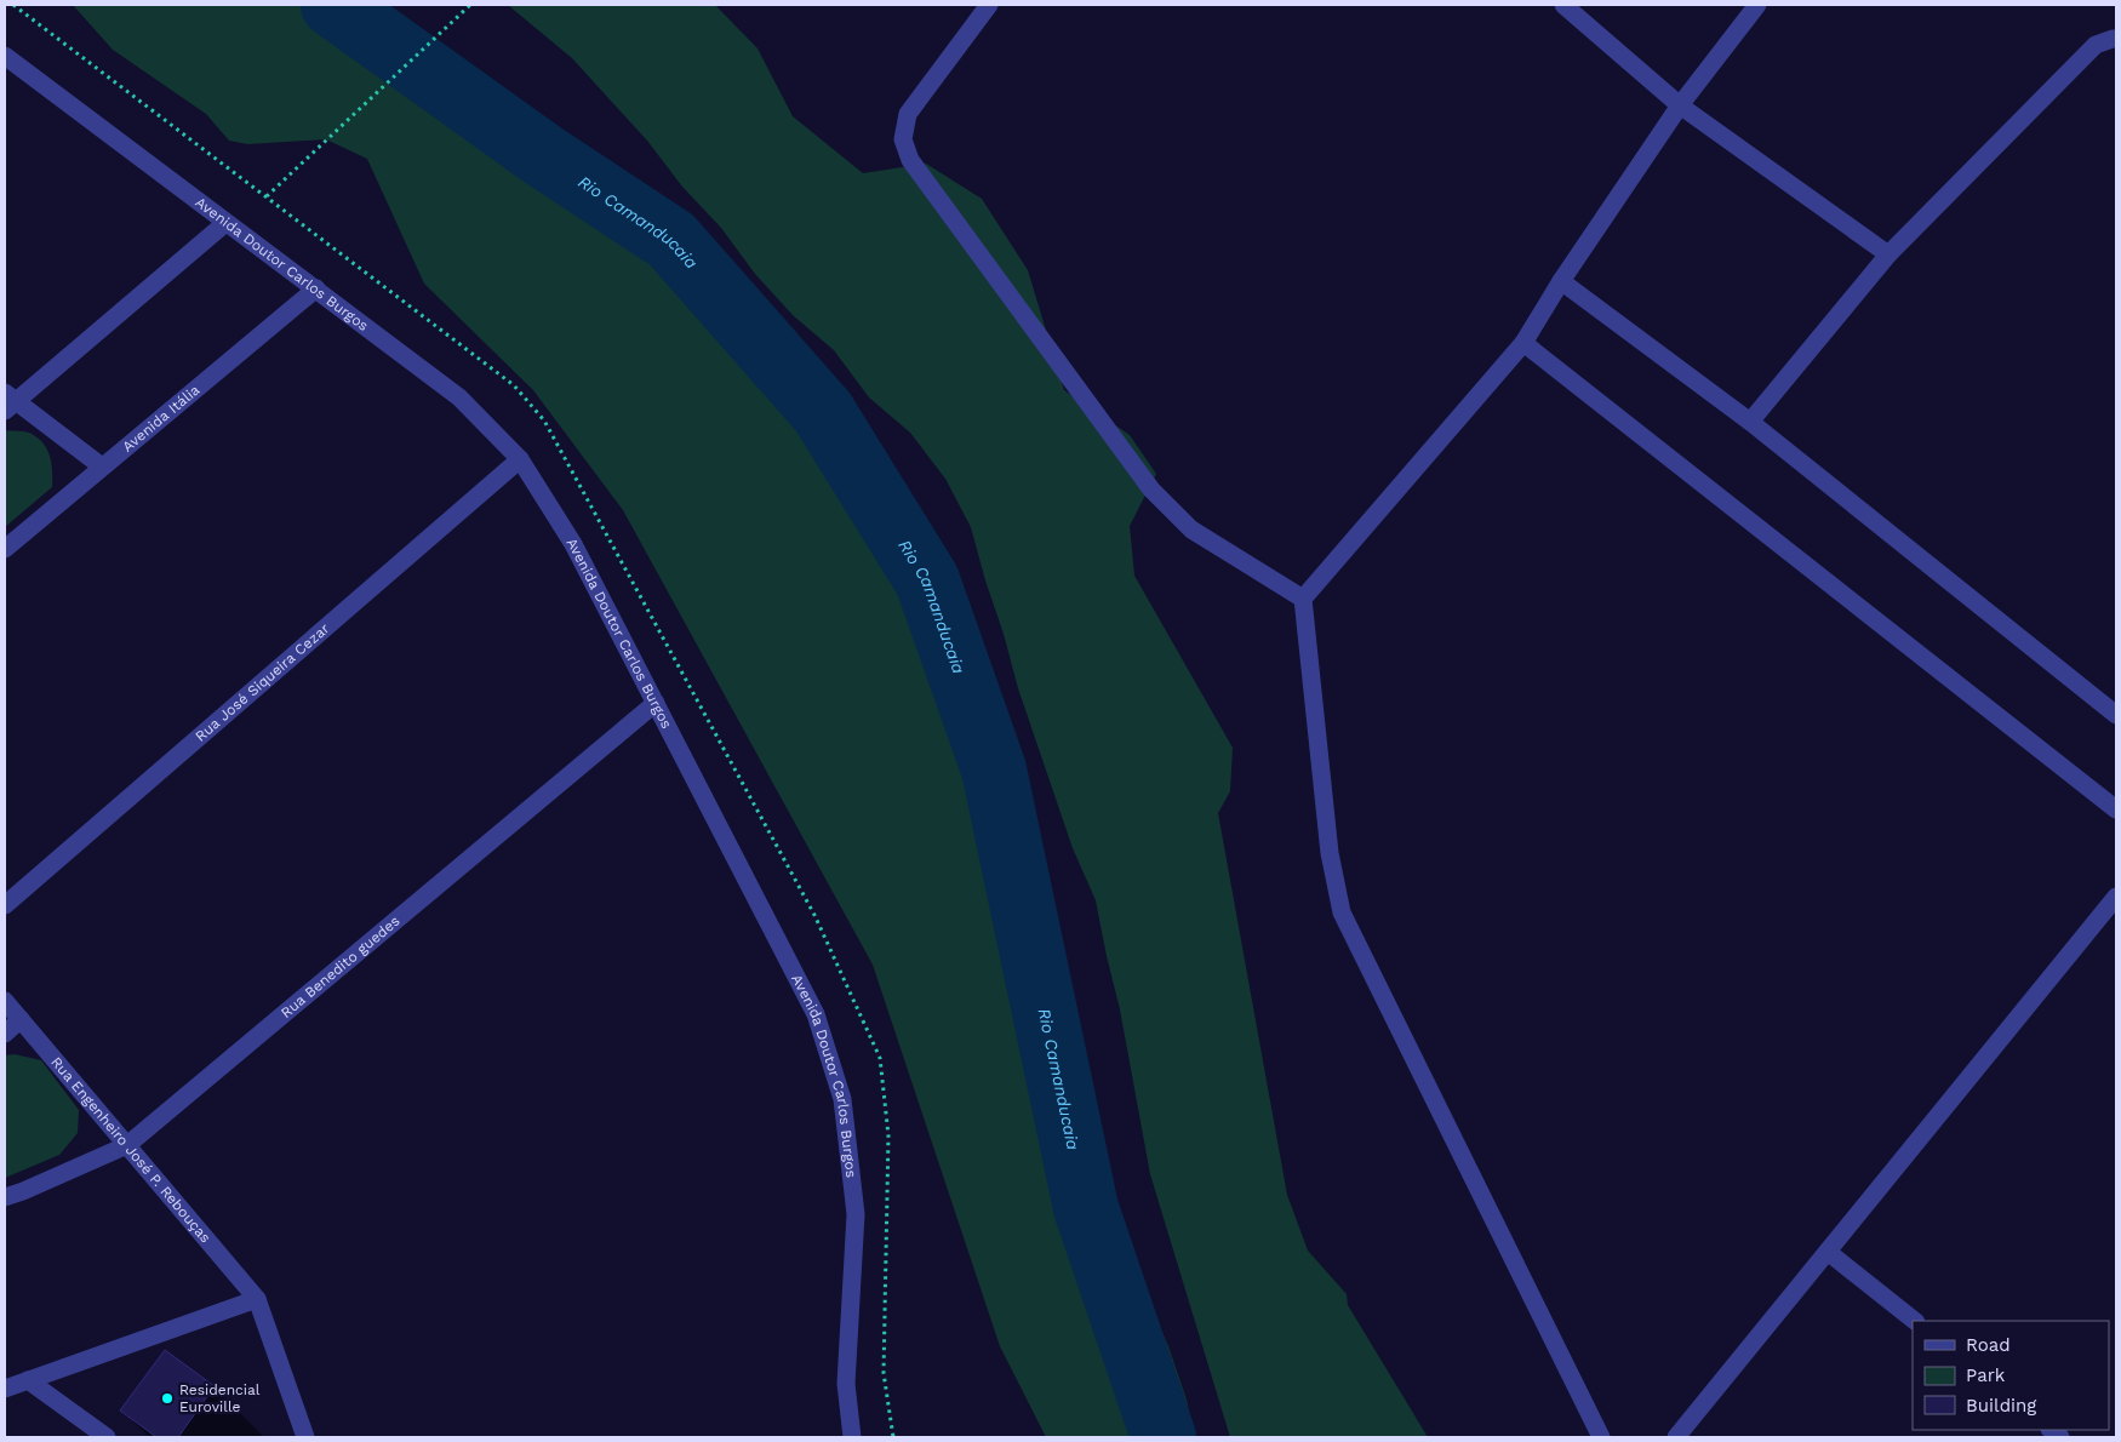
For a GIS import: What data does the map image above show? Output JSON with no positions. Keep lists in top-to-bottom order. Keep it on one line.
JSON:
{"streets":{"street":["Avenida Doutor Carlos Burgos","Avenida Itália","Rua José Siqueira Cezar","Rua Benedito guedes","Rua Engenheiro José P. Rebouças"]},"crossings":[["Avenida Doutor Carlos Burgos","Avenida Itália"],["Avenida Doutor Carlos Burgos","Rua José Siqueira Cezar"],["Avenida Doutor Carlos Burgos","Rua Benedito guedes"],["Rua Benedito guedes","Rua Engenheiro José P. Rebouças"]],"water":["Rio Camanducaia"],"places":["Residencial Euroville"],"legend":["Road","Park","Building"]}
